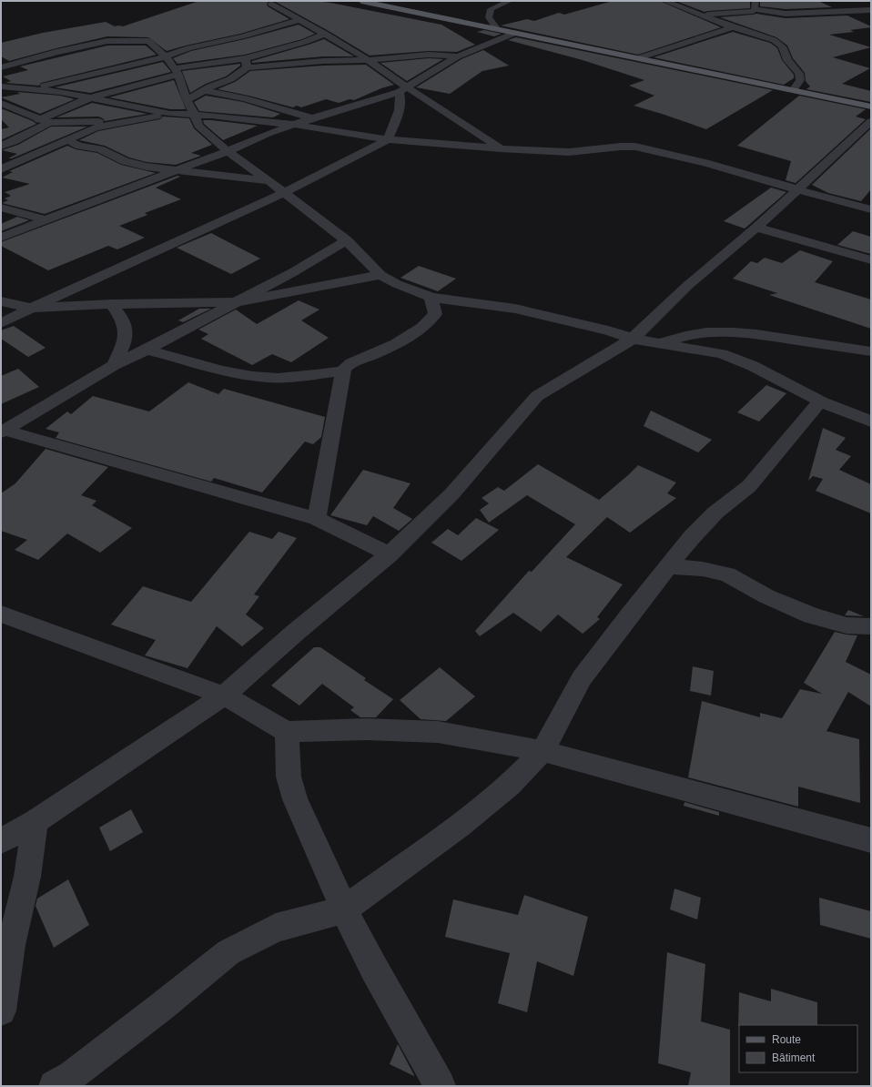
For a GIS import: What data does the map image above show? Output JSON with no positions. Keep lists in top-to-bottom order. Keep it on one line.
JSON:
{"legend":["Route","Bâtiment"]}
